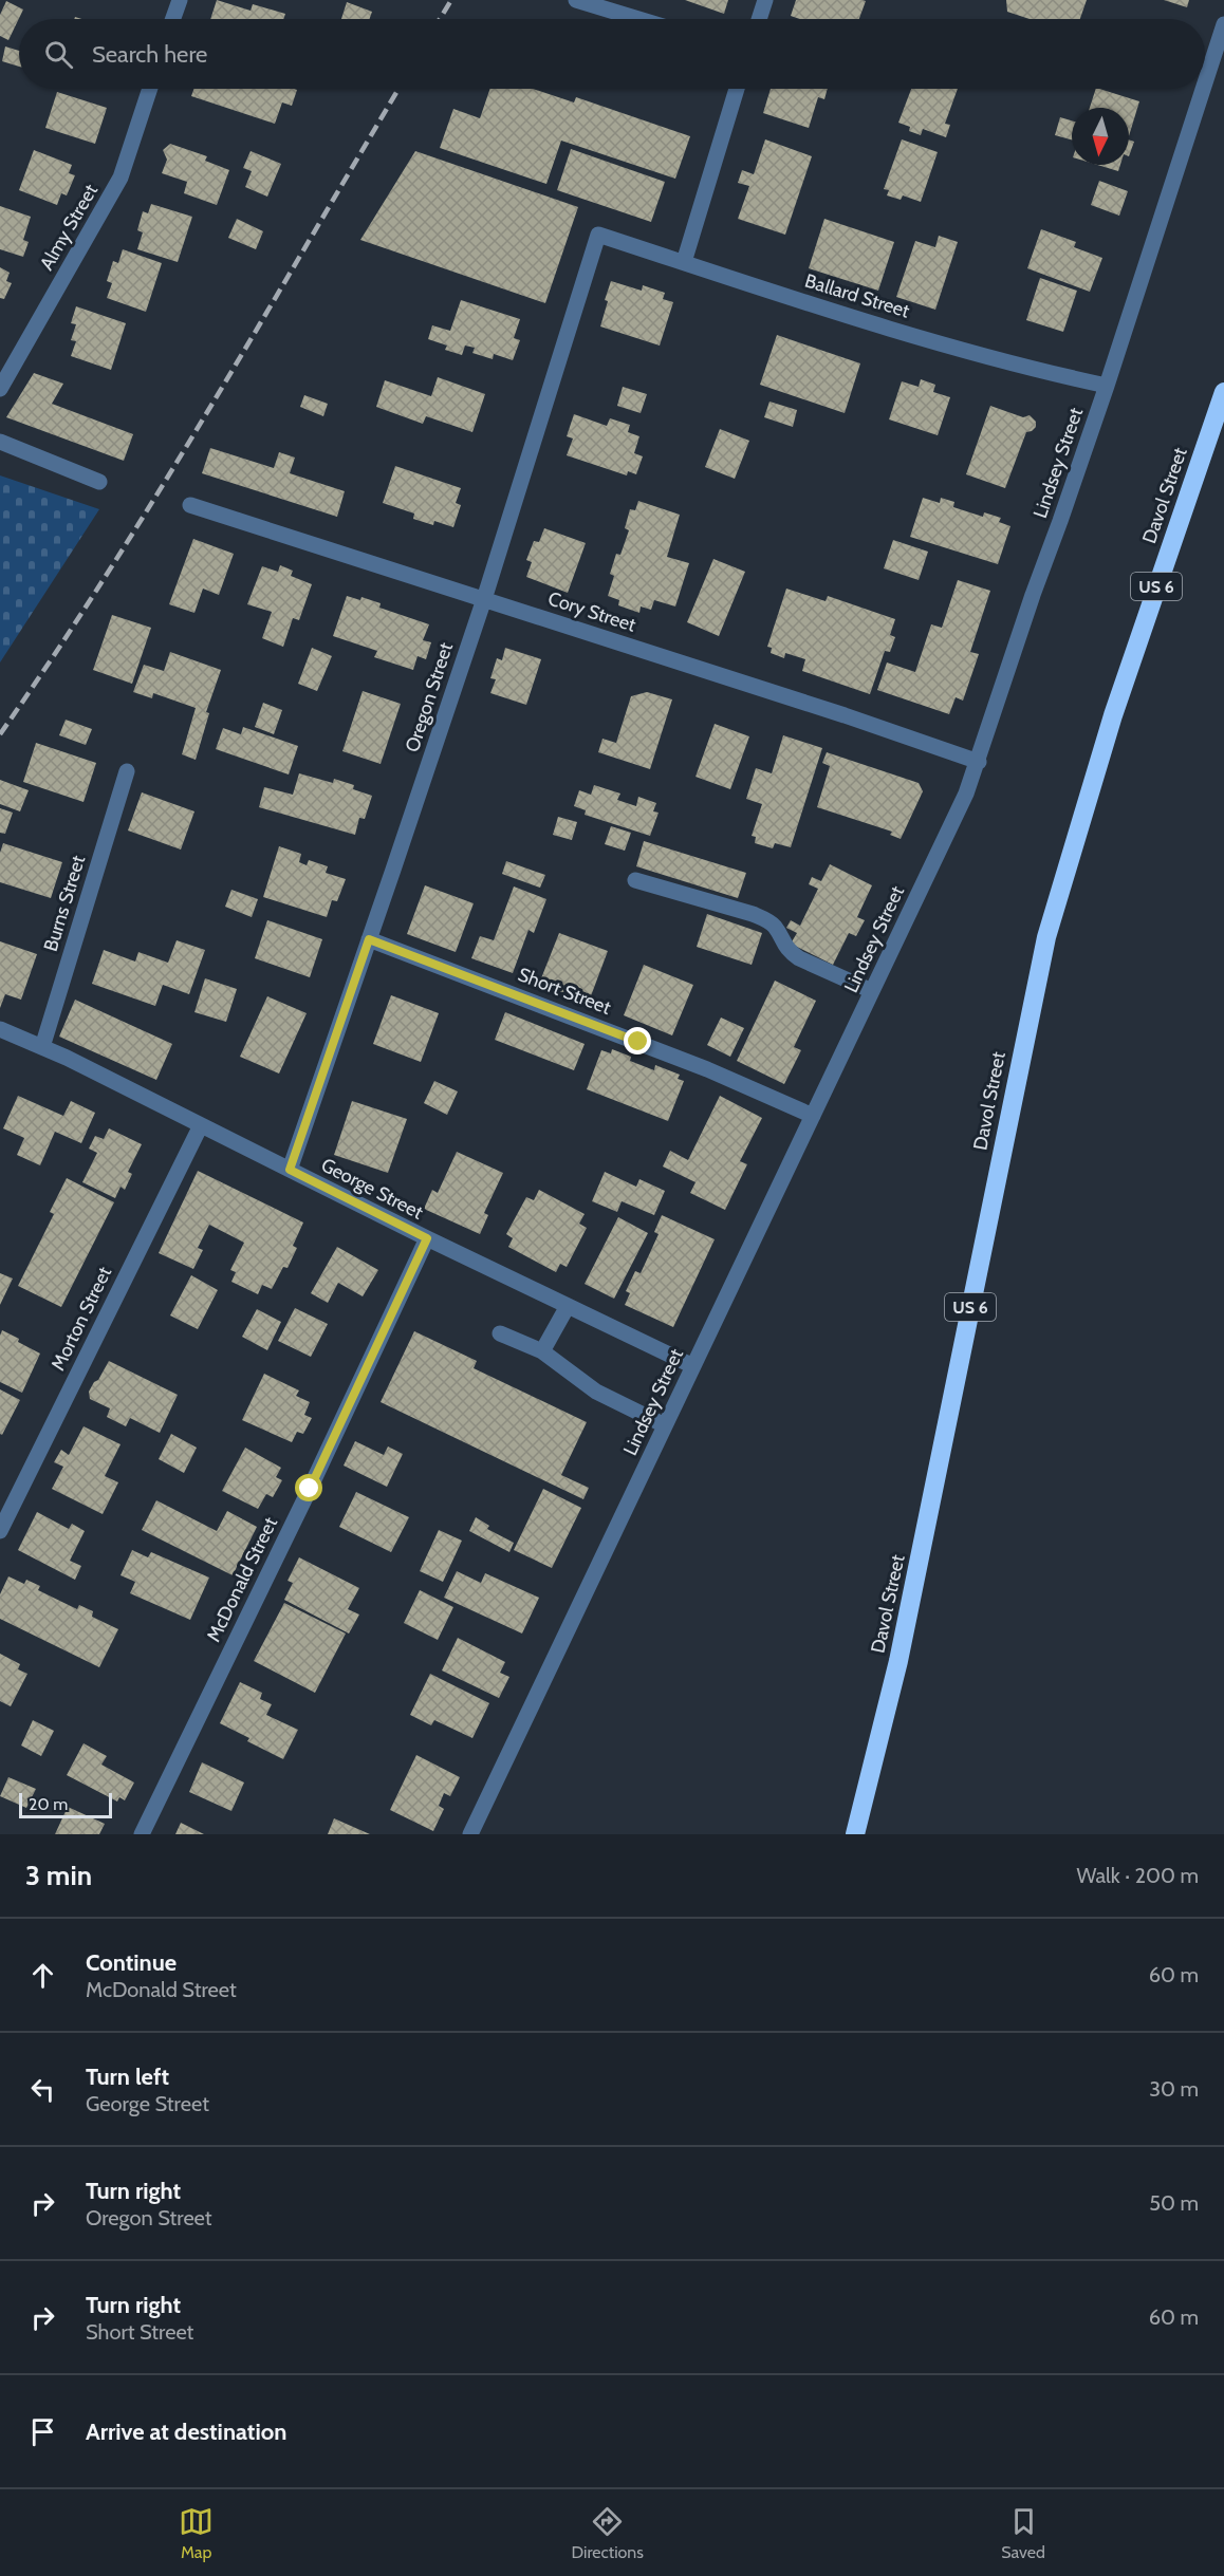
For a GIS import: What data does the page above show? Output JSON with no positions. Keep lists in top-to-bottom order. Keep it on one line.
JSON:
{"streets":{"highway":["Davol Street","US 6"],"street":["Almy Street","Ballard Street","Lindsey Street","Cory Street","Oregon Street","Burns Street","Short Street","George Street","Morton Street","McDonald Street"]},"crossings":[["Ballard Street","Lindsey Street"],["Ballard Street","Oregon Street"],["Lindsey Street","Cory Street"],["Lindsey Street","Short Street"],["Lindsey Street","George Street"],["Cory Street","Oregon Street"],["Oregon Street","Short Street"],["Oregon Street","George Street"],["Burns Street","George Street"],["George Street","Morton Street"],["George Street","McDonald Street"]],"scale_bar":"20 m","north":"bottom","page":{"search":"Search here","scale":"20 m","heading":["3 min","Walk · 200 m"],"list":[["Continue","McDonald Street","60 m"],["Turn left","George Street","30 m"],["Turn right","Oregon Street","50 m"],["Turn right","Short Street","60 m"],"Arrive at destination"],"nav":["Map","Directions","Saved"]}}
